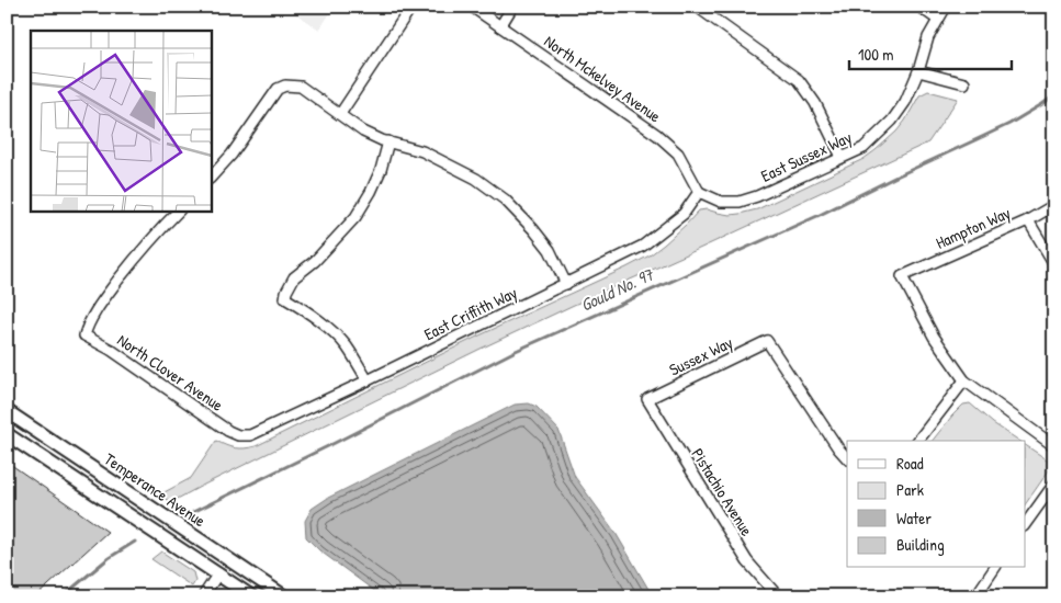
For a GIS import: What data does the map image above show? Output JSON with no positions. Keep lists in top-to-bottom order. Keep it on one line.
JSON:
{"streets":{"main road":["Temperance Avenue"],"street":["North Mckelvey Avenue","East Sussex Way","Hampton Way","East Criffith Way","Sussex Way","North Clover Avenue","Pistachio Avenue"]},"crossings":[["North Mckelvey Avenue","East Sussex Way"],["North Mckelvey Avenue","East Criffith Way"],["East Sussex Way","East Criffith Way"],["East Criffith Way","North Clover Avenue"],["Sussex Way","Pistachio Avenue"]],"water":["Gould No. 97"],"legend":["Road","Park","Water","Building"],"scale_bar":"100 m"}
